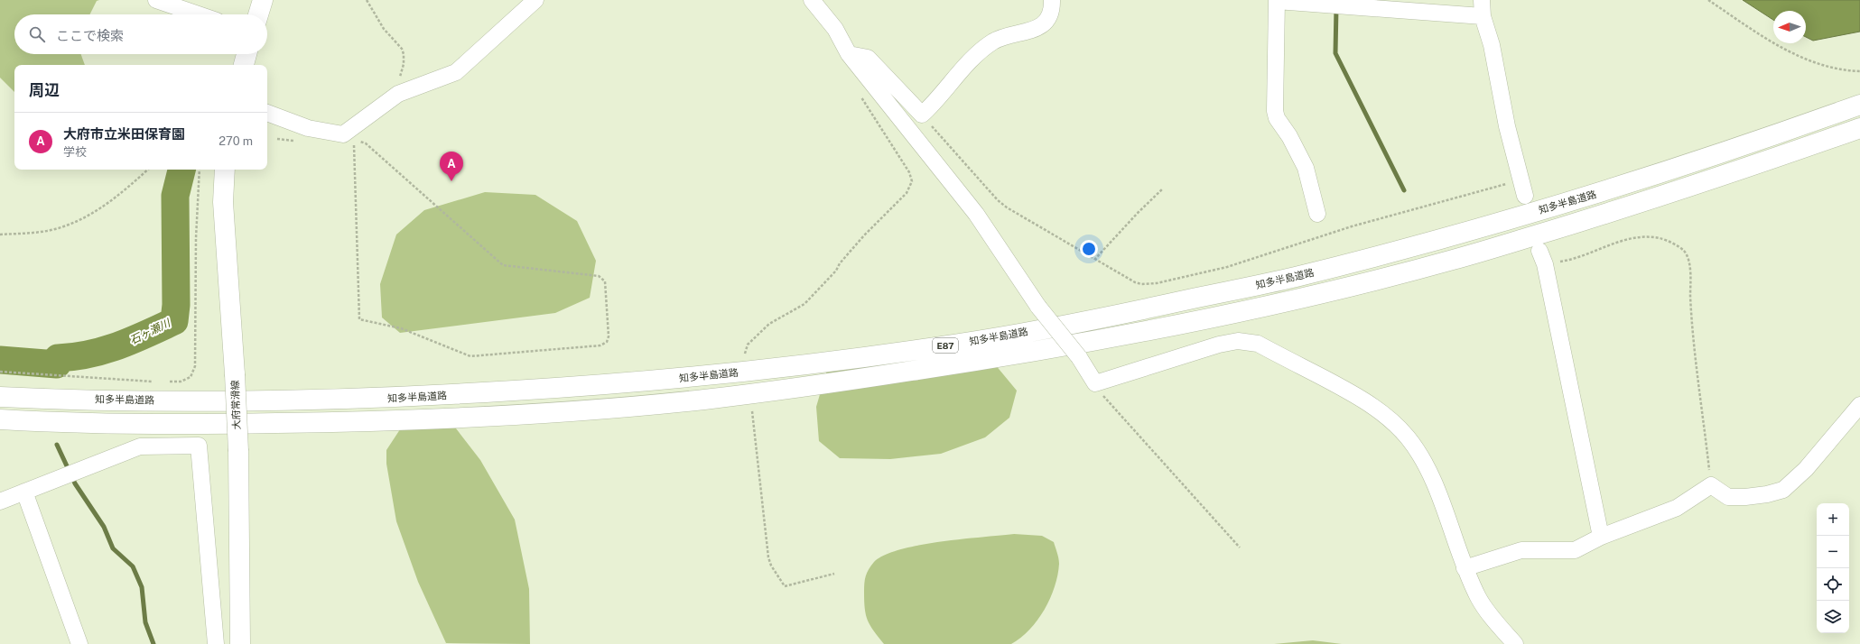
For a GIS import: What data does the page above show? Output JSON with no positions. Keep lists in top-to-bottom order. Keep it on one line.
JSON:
{"streets":{"main road":["知多半島道路","E87","大府常滑線"]},"water":["石ヶ瀬川"],"north":"left","page":{"search":"ここで検索","heading":"周辺","list":[{"mark":"A","name":"大府市立米田保育園","note":"学校","value":"270 m"}],"pins":"A","map_buttons":["+","−"]}}
